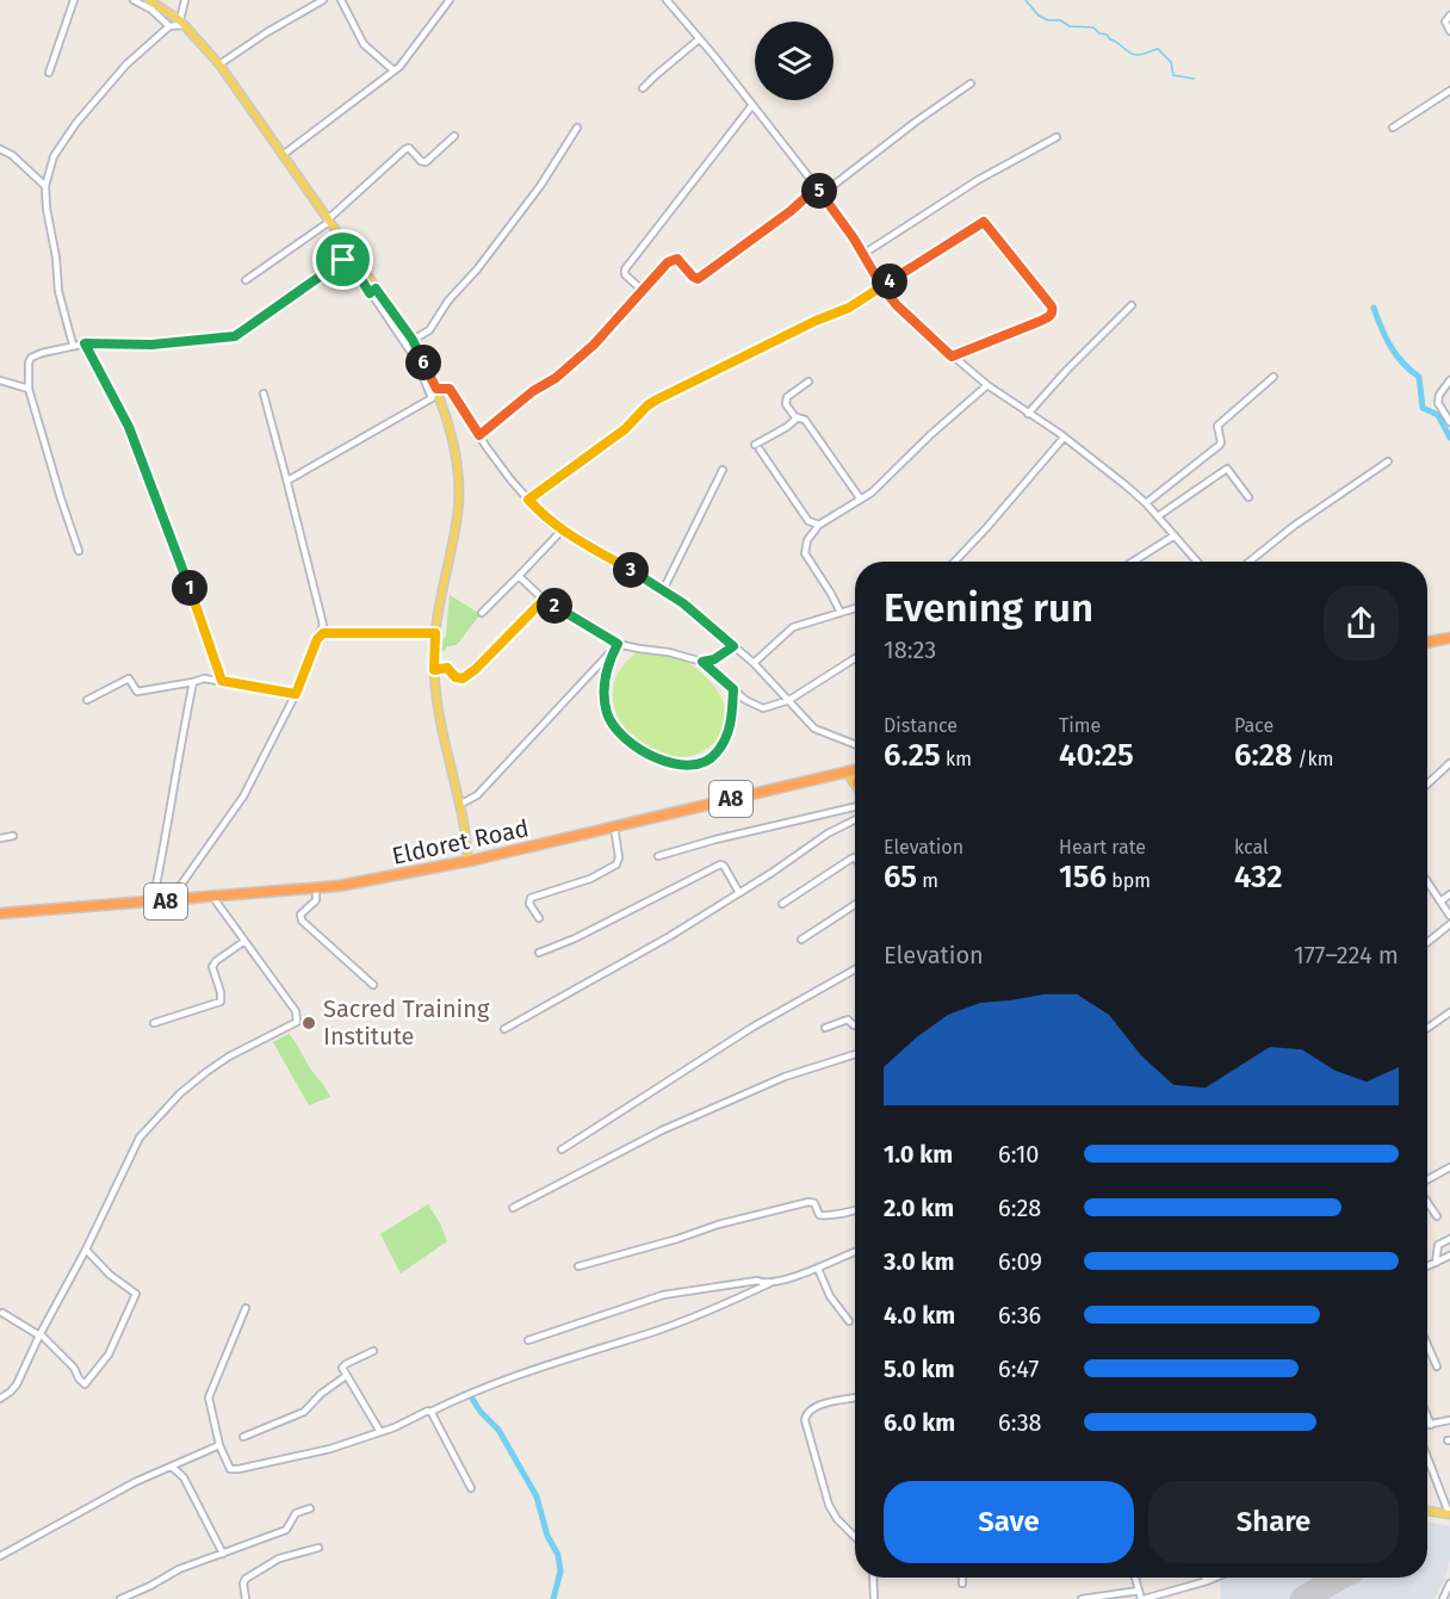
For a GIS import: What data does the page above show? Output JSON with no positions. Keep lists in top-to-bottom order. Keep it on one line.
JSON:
{"streets":{"highway":["A8","Eldoret Road"]},"places":["Sacred Training Institute"],"page":{"pins":["5","4","6","3","1","2"],"heading":["Evening run","18:23"],"stats":[["Distance","6.25 km"],["Time","40:25"],["Pace","6:28 /km"],["Elevation","65 m"],["Heart rate","156 bpm"],["kcal","432"]],"chart":["Elevation","177–224 m"],"list":[{"name":"1.0 km","note":"6:10"},{"name":"2.0 km","note":"6:28"},{"name":"3.0 km","note":"6:09"},{"name":"4.0 km","note":"6:36"},{"name":"5.0 km","note":"6:47"},{"name":"6.0 km","note":"6:38"}],"buttons":["Save","Share"]}}
